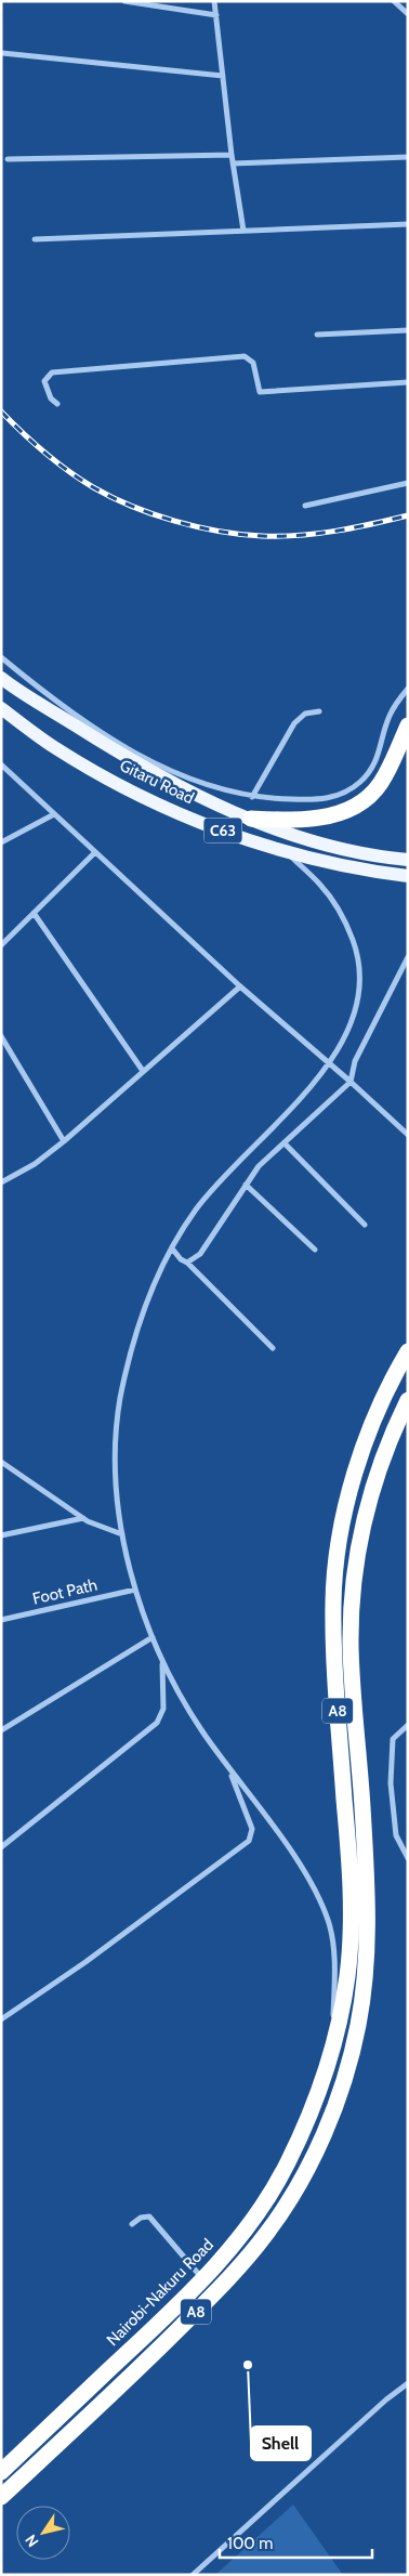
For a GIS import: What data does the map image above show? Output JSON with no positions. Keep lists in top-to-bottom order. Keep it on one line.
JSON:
{"streets":{"highway":["C63","A8","Nairobi-Nakuru Road"],"main road":["Gitaru Road"],"street":["Foot Path"]},"crossings":[["Gitaru Road","C63"],["A8","Nairobi-Nakuru Road"]],"places":["Shell"],"scale_bar":"100 m","north":"bottom left"}
